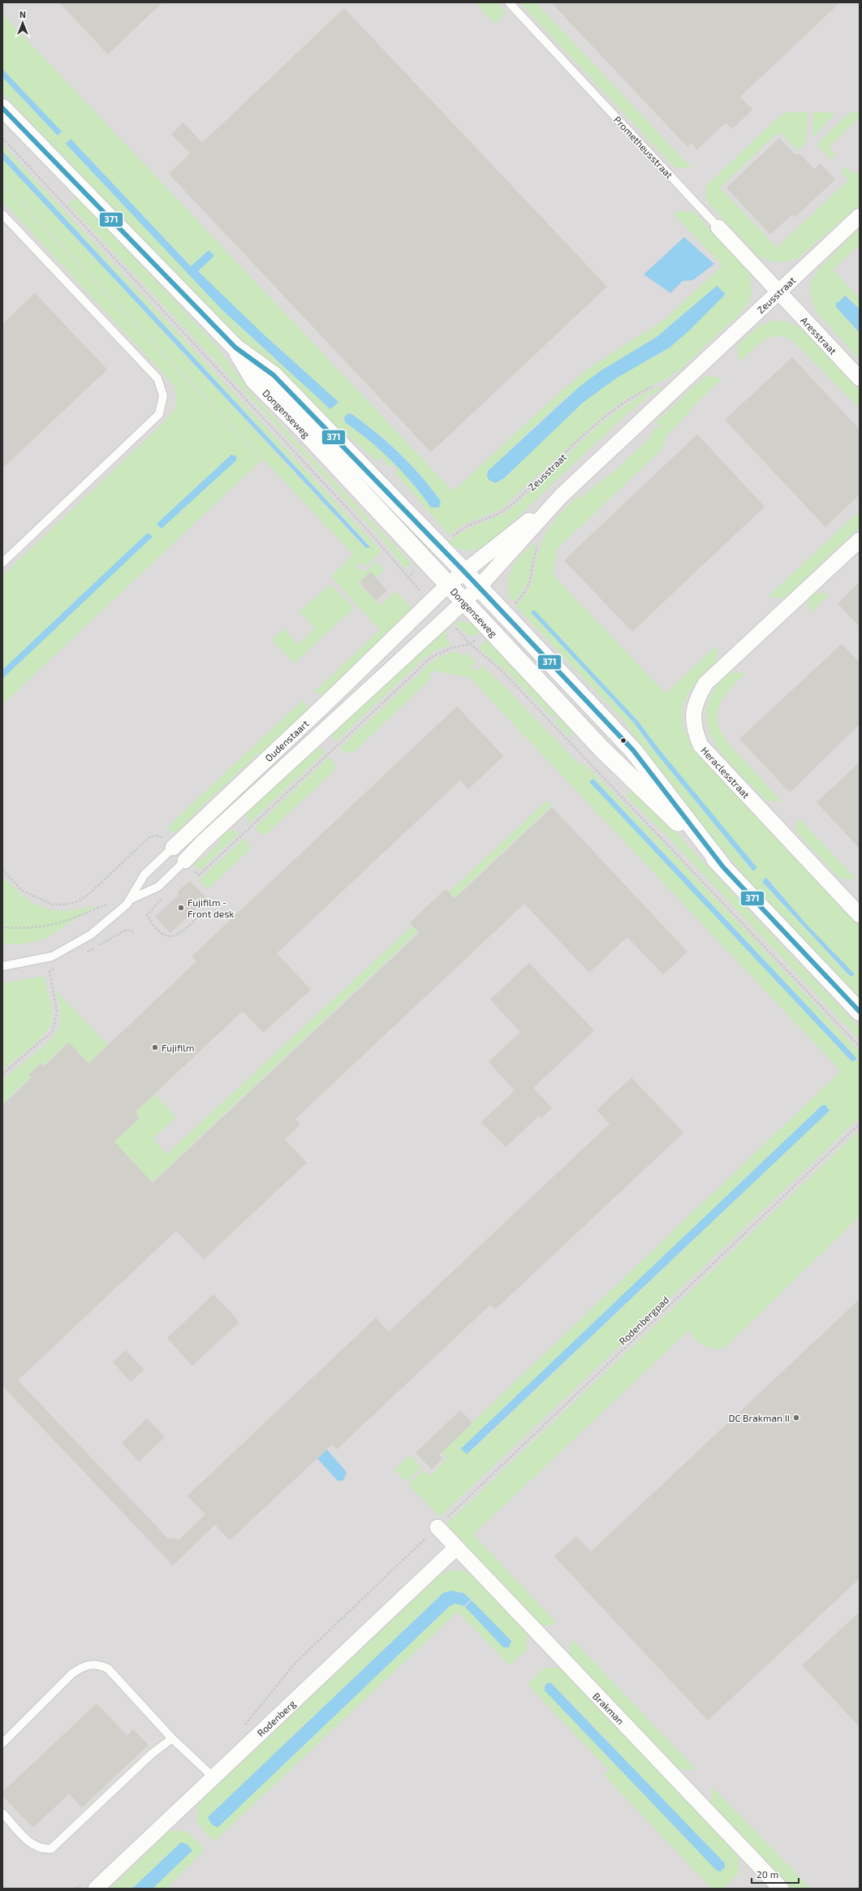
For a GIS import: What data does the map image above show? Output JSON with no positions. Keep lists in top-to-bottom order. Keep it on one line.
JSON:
{"streets":{"street":["Prometheusstraat","Zeusstraat","Aresstraat","Dongenseweg","Oudenstaart","Heraclesstraat","Brakman","Rodenberg"],"path":["Rodenbergpad"]},"crossings":[["Prometheusstraat","Zeusstraat"],["Prometheusstraat","Aresstraat"],["Zeusstraat","Aresstraat"],["Zeusstraat","Dongenseweg"],["Zeusstraat","Oudenstaart"],["Dongenseweg","Oudenstaart"],["Rodenbergpad","Brakman"],["Brakman","Rodenberg"]],"places":["Fujifilm - Front desk","Fujifilm","DC Brakman II"],"lines":["transit line 371"],"scale_bar":"20 m","north":"top"}
